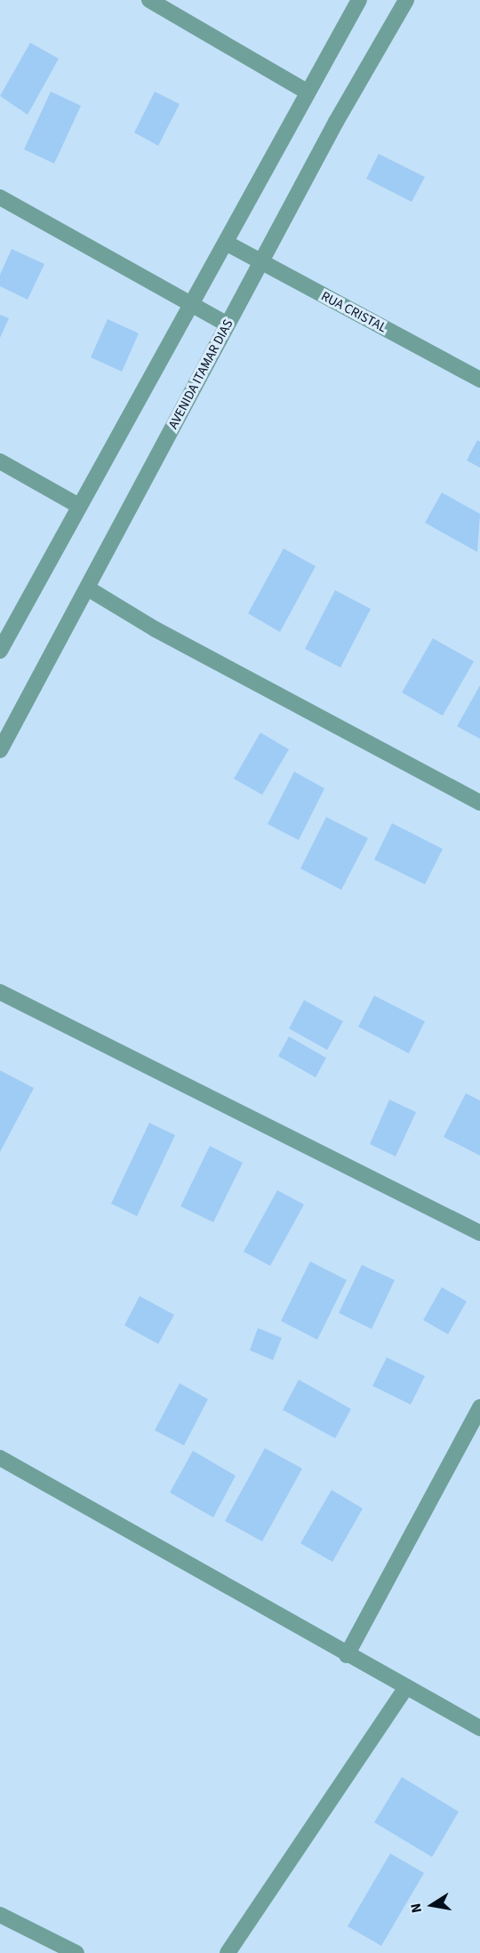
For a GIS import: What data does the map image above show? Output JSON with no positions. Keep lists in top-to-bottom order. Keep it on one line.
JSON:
{"streets":{"street":["RUA CRISTAL","AVENIDA ITAMAR DIAS"]},"crossings":[["RUA CRISTAL","AVENIDA ITAMAR DIAS"]],"north":"left"}
